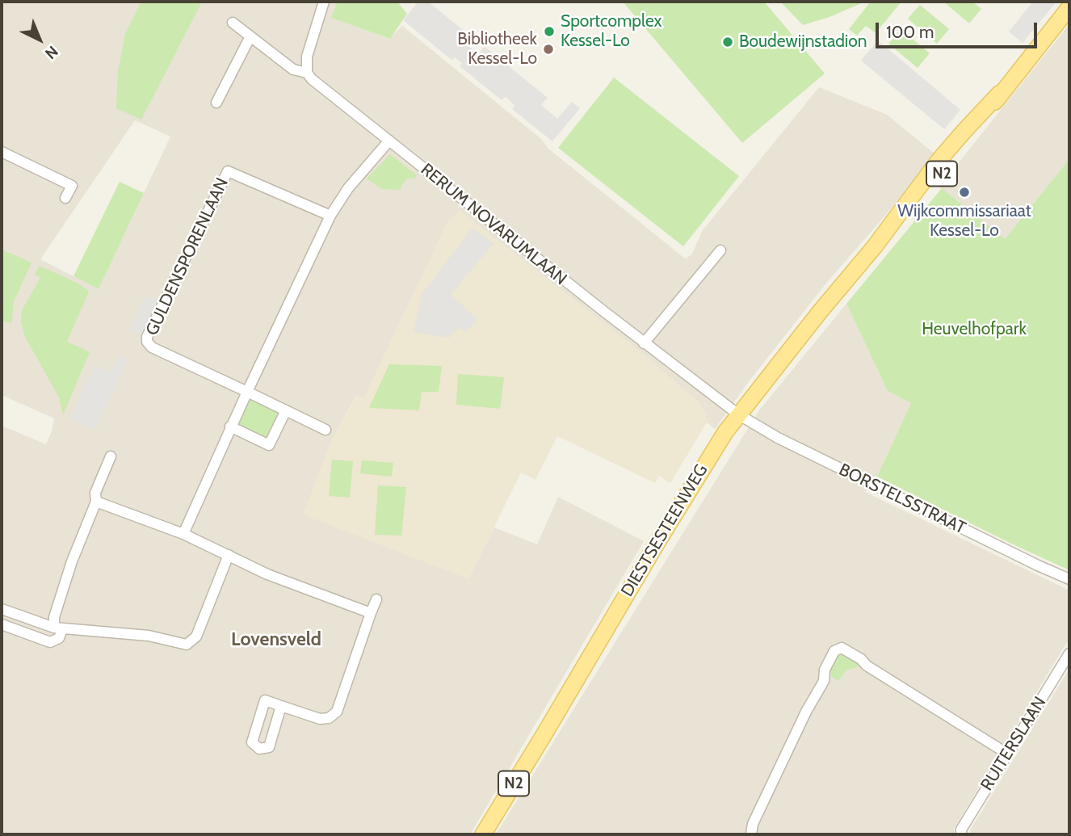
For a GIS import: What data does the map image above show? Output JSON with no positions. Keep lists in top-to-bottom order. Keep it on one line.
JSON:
{"streets":{"main road":["N2","DIESTSESTEENWEG"],"street":["RERUM NOVARUMLAAN","GULDENSPORENLAAN","BORSTELSSTRAAT","RUITERSLAAN"]},"crossings":[["RERUM NOVARUMLAAN","BORSTELSSTRAAT"],["RERUM NOVARUMLAAN","DIESTSESTEENWEG"],["BORSTELSSTRAAT","DIESTSESTEENWEG"]],"districts":["Lovensveld"],"parks":["Heuvelhofpark"],"places":["Sportcomplex Kessel-Lo","Boudewijnstadion","Bibliotheek Kessel-Lo","Wijkcommissariaat Kessel-Lo"],"scale_bar":"100 m","north":"bottom right"}
